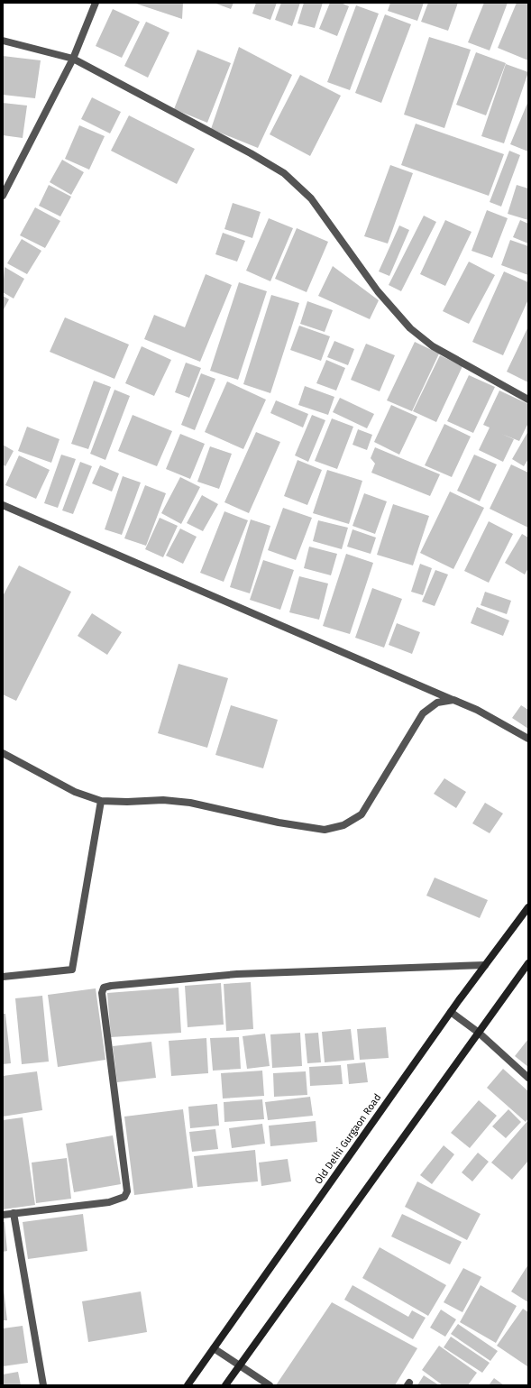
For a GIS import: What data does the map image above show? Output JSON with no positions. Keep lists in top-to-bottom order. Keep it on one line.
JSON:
{"streets":{"main road":["Old Delhi Gurgaon Road"]}}
